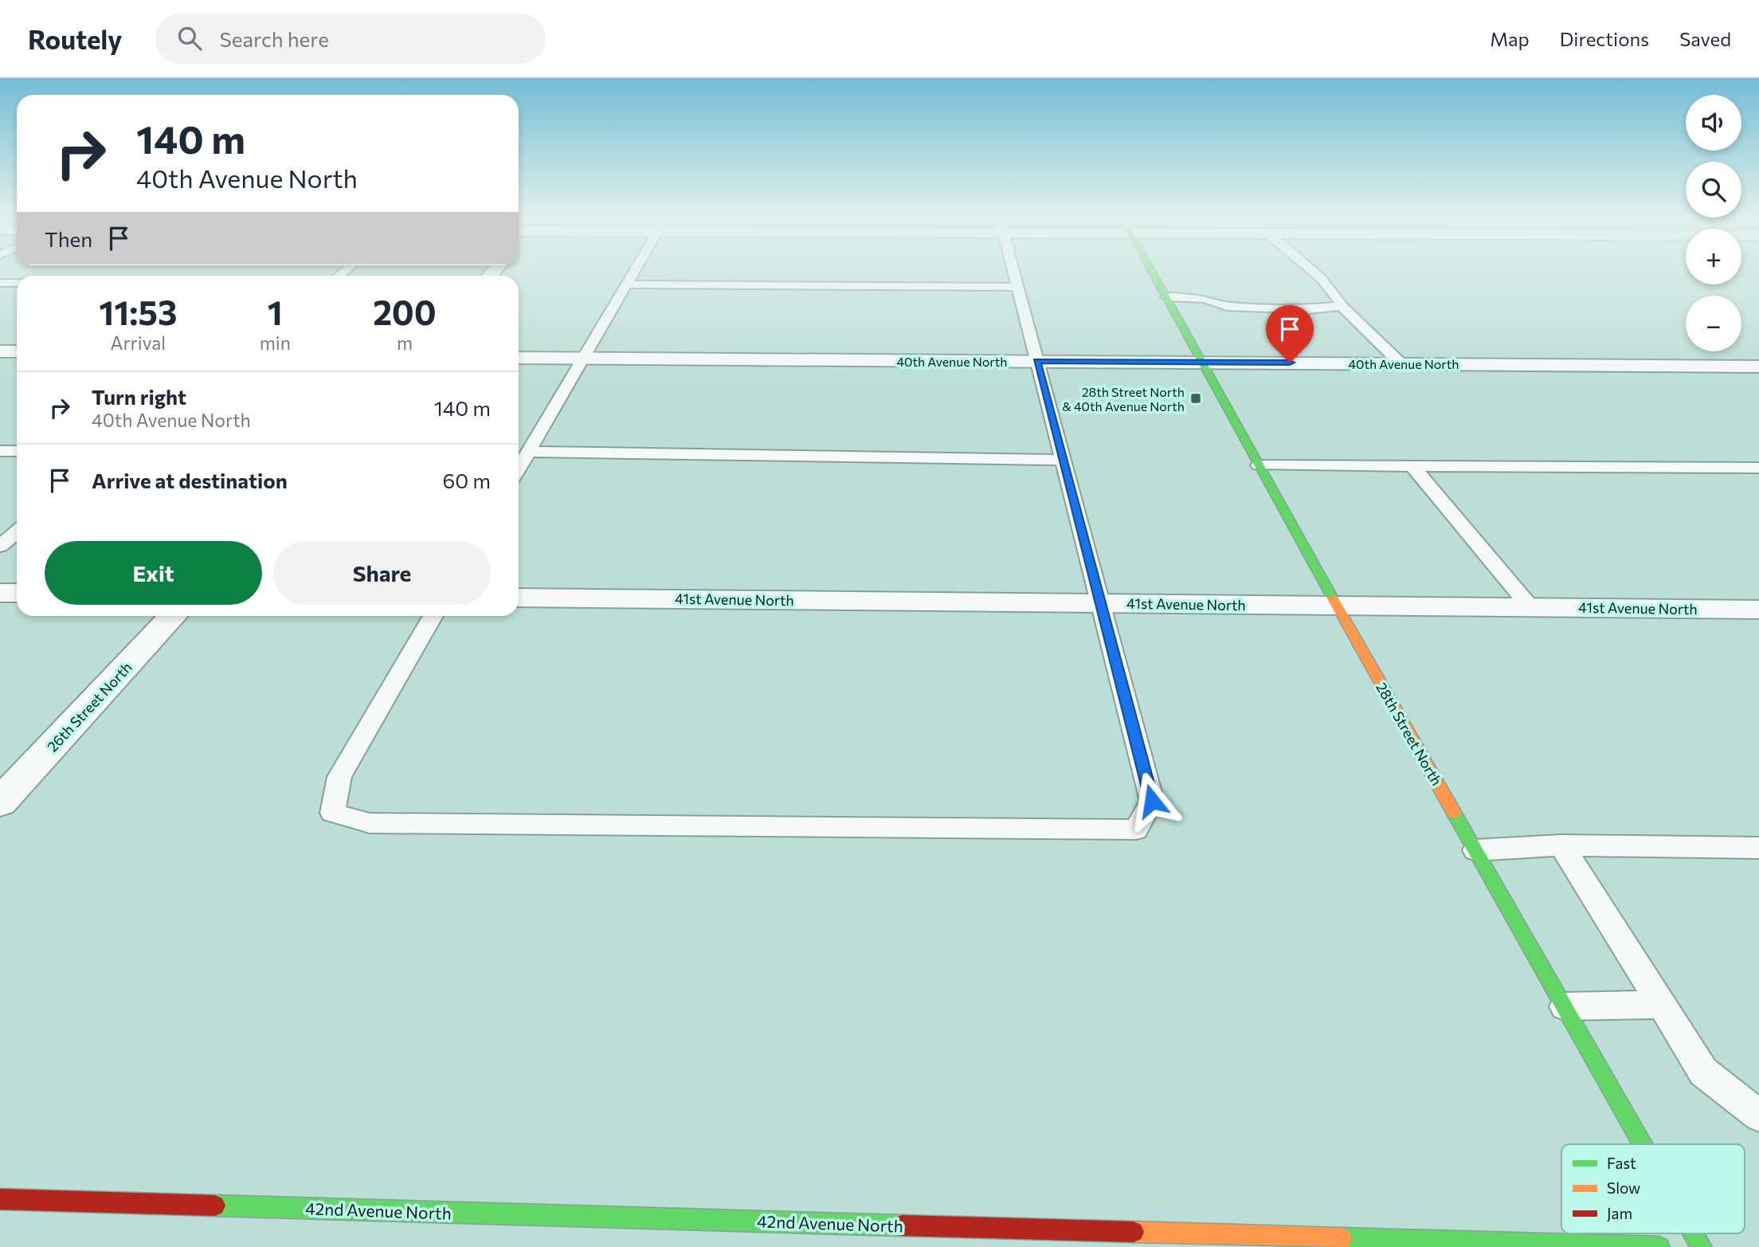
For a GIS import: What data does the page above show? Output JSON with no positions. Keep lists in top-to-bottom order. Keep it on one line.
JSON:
{"streets":{"street":["40th Avenue North","41st Avenue North","26th Street North","28th Street North","42nd Avenue North"]},"crossings":[["40th Avenue North","28th Street North"],["41st Avenue North","28th Street North"]],"places":{"transit":["28th Street North & 40th Avenue North"]},"legend":["Fast","Slow","Jam"],"page":{"header":"Routely","search":"Search here","nav":["Map","Directions","Saved"],"map_buttons":["+","−"],"turn":["140 m","40th Avenue North"],"then":"Then","eta":["11:53","Arrival","1","min","200","m"],"list":[{"name":"Turn right","note":"40th Avenue North","value":"140 m"},{"name":"Arrive at destination","value":"60 m"}],"buttons":["Exit","Share"]}}
